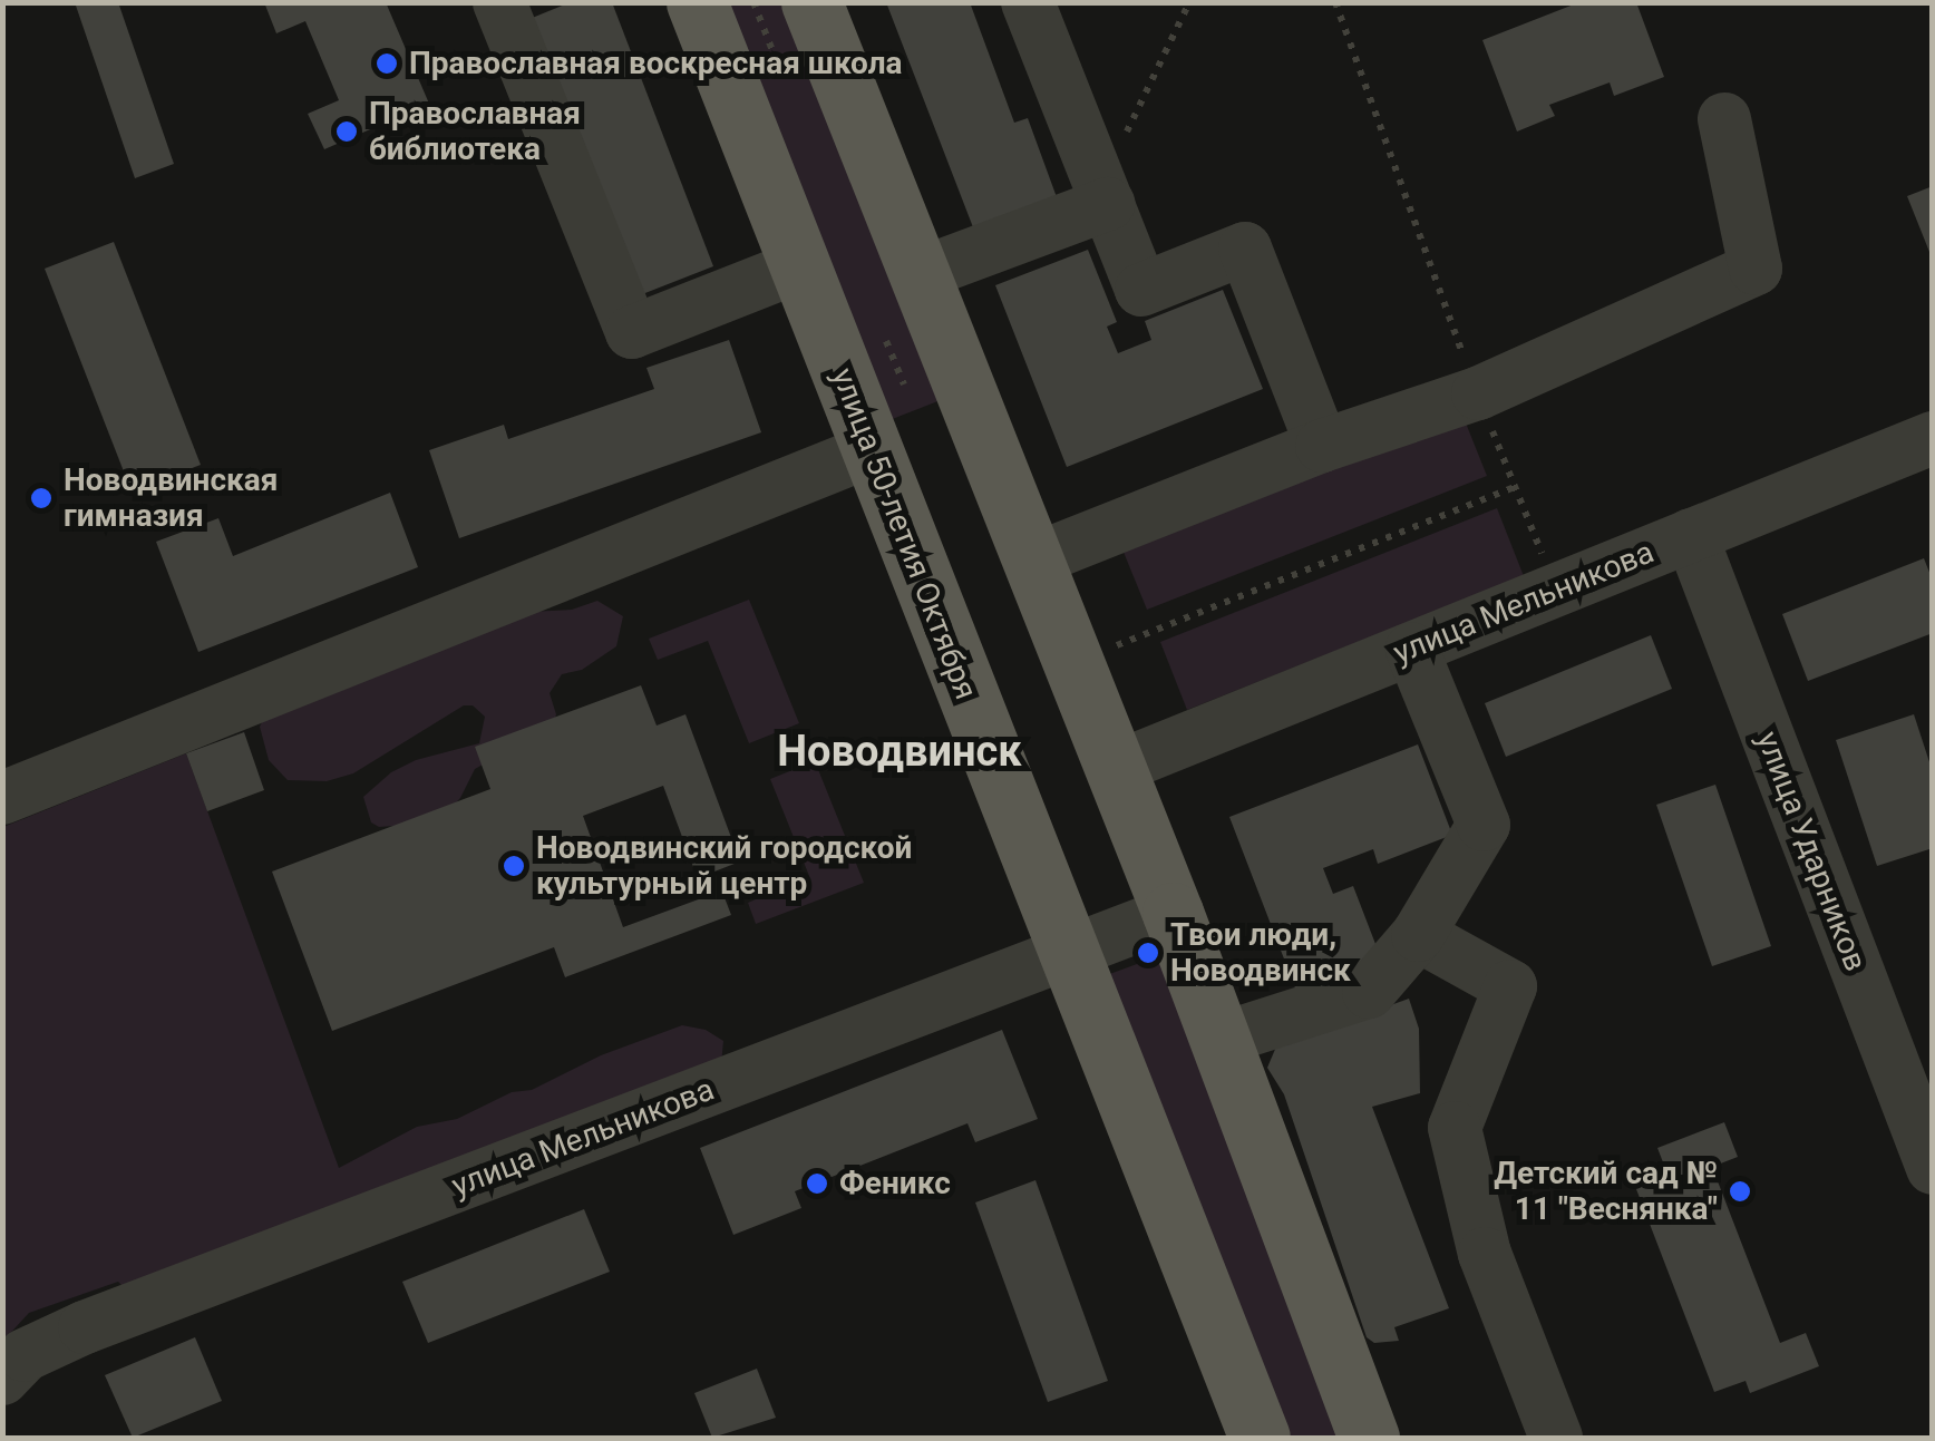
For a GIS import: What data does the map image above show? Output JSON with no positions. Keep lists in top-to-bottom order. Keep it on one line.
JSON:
{"streets":{"main road":["улица 50-летия Октября"],"street":["улица Мельникова","улица Ударников"]},"crossings":[["улица 50-летия Октября","улица Мельникова"],["улица Мельникова","улица Ударников"]],"districts":["Новодвинск"],"places":["Православная воскресная школа","Православная библиотека","Новодвинская гимназия","Новодвинский городской культурный центр","Твои люди, Новодвинск","Феникс","Детский сад № 11 \"Веснянка\""]}
